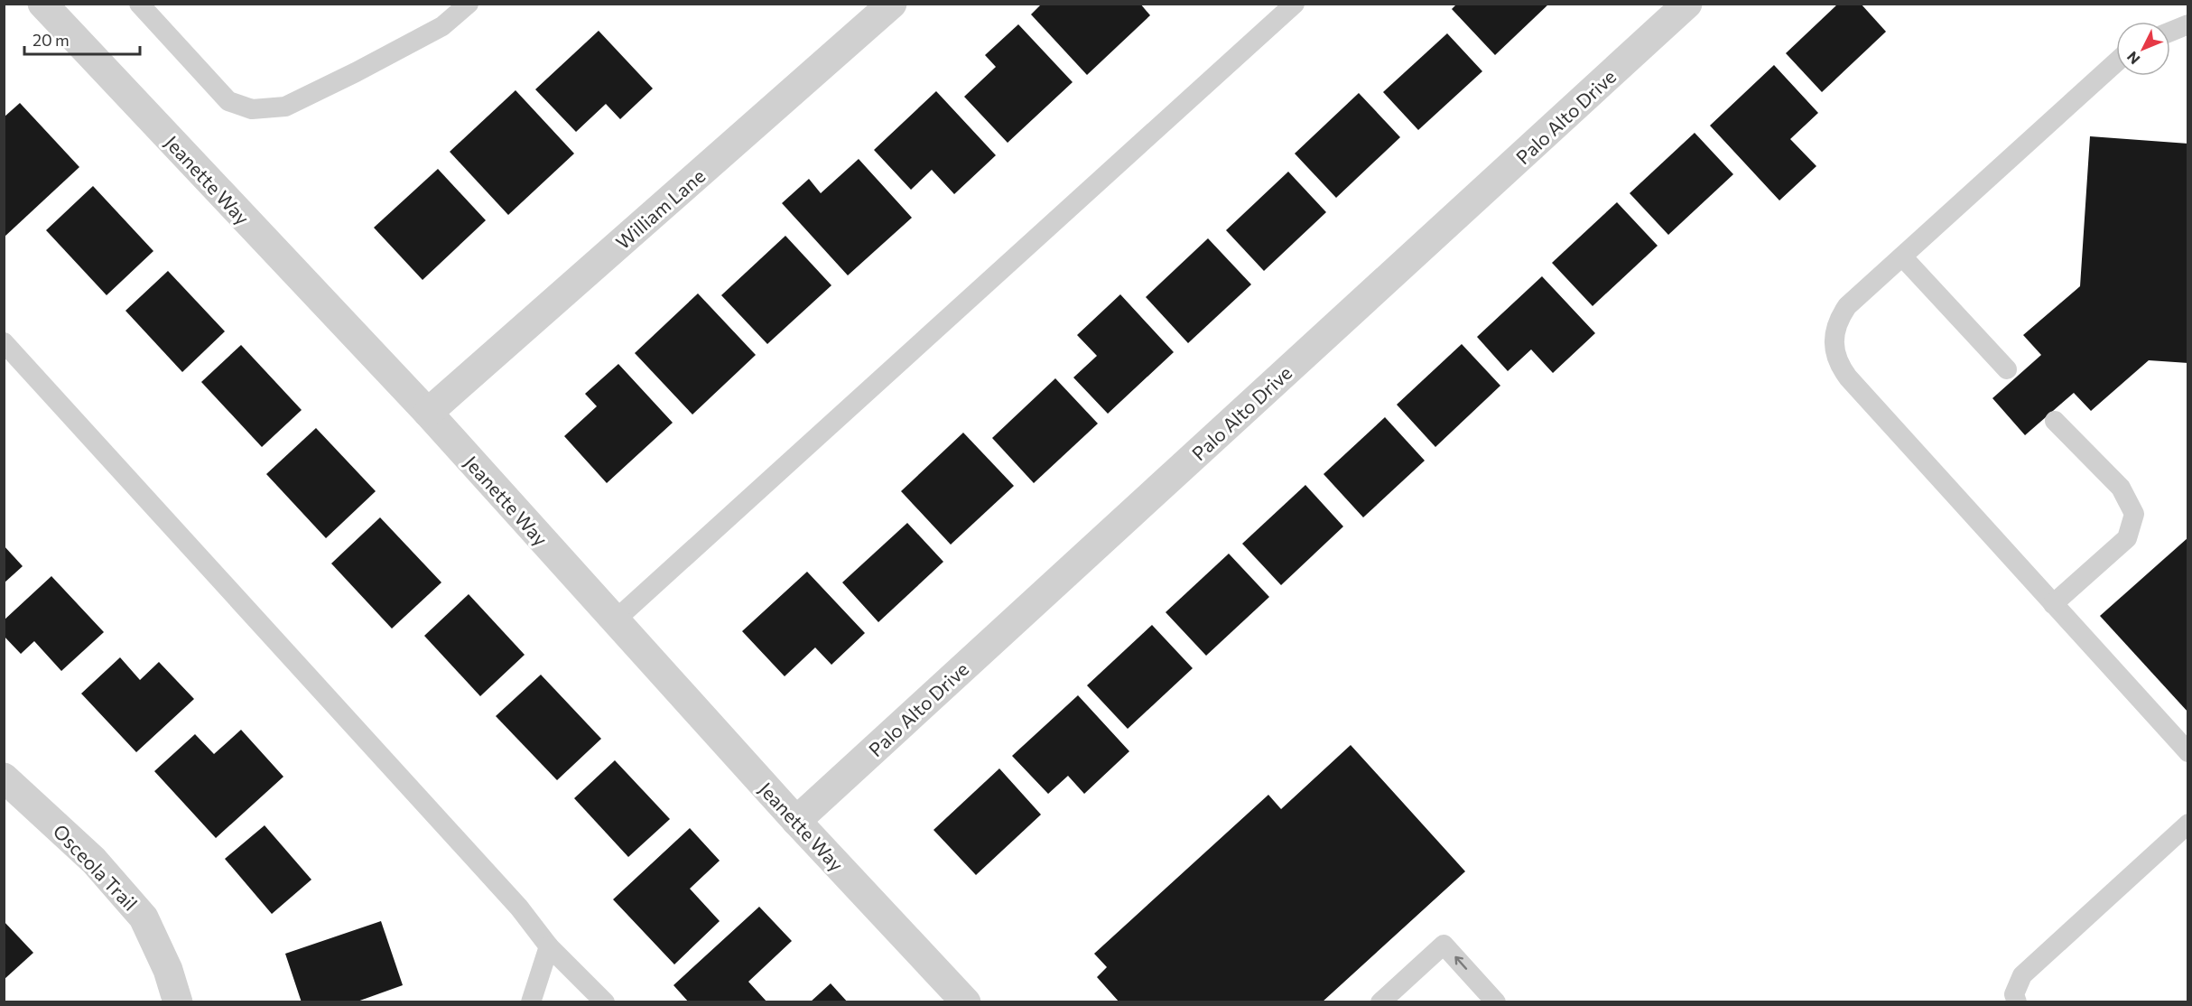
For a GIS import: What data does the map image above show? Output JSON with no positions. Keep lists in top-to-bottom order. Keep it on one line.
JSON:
{"streets":{"street":["Palo Alto Drive","Jeanette Way","William Lane","Osceola Trail"]},"crossings":[["Palo Alto Drive","Jeanette Way"],["Jeanette Way","William Lane"]],"scale_bar":"20 m","north":"bottom left"}
